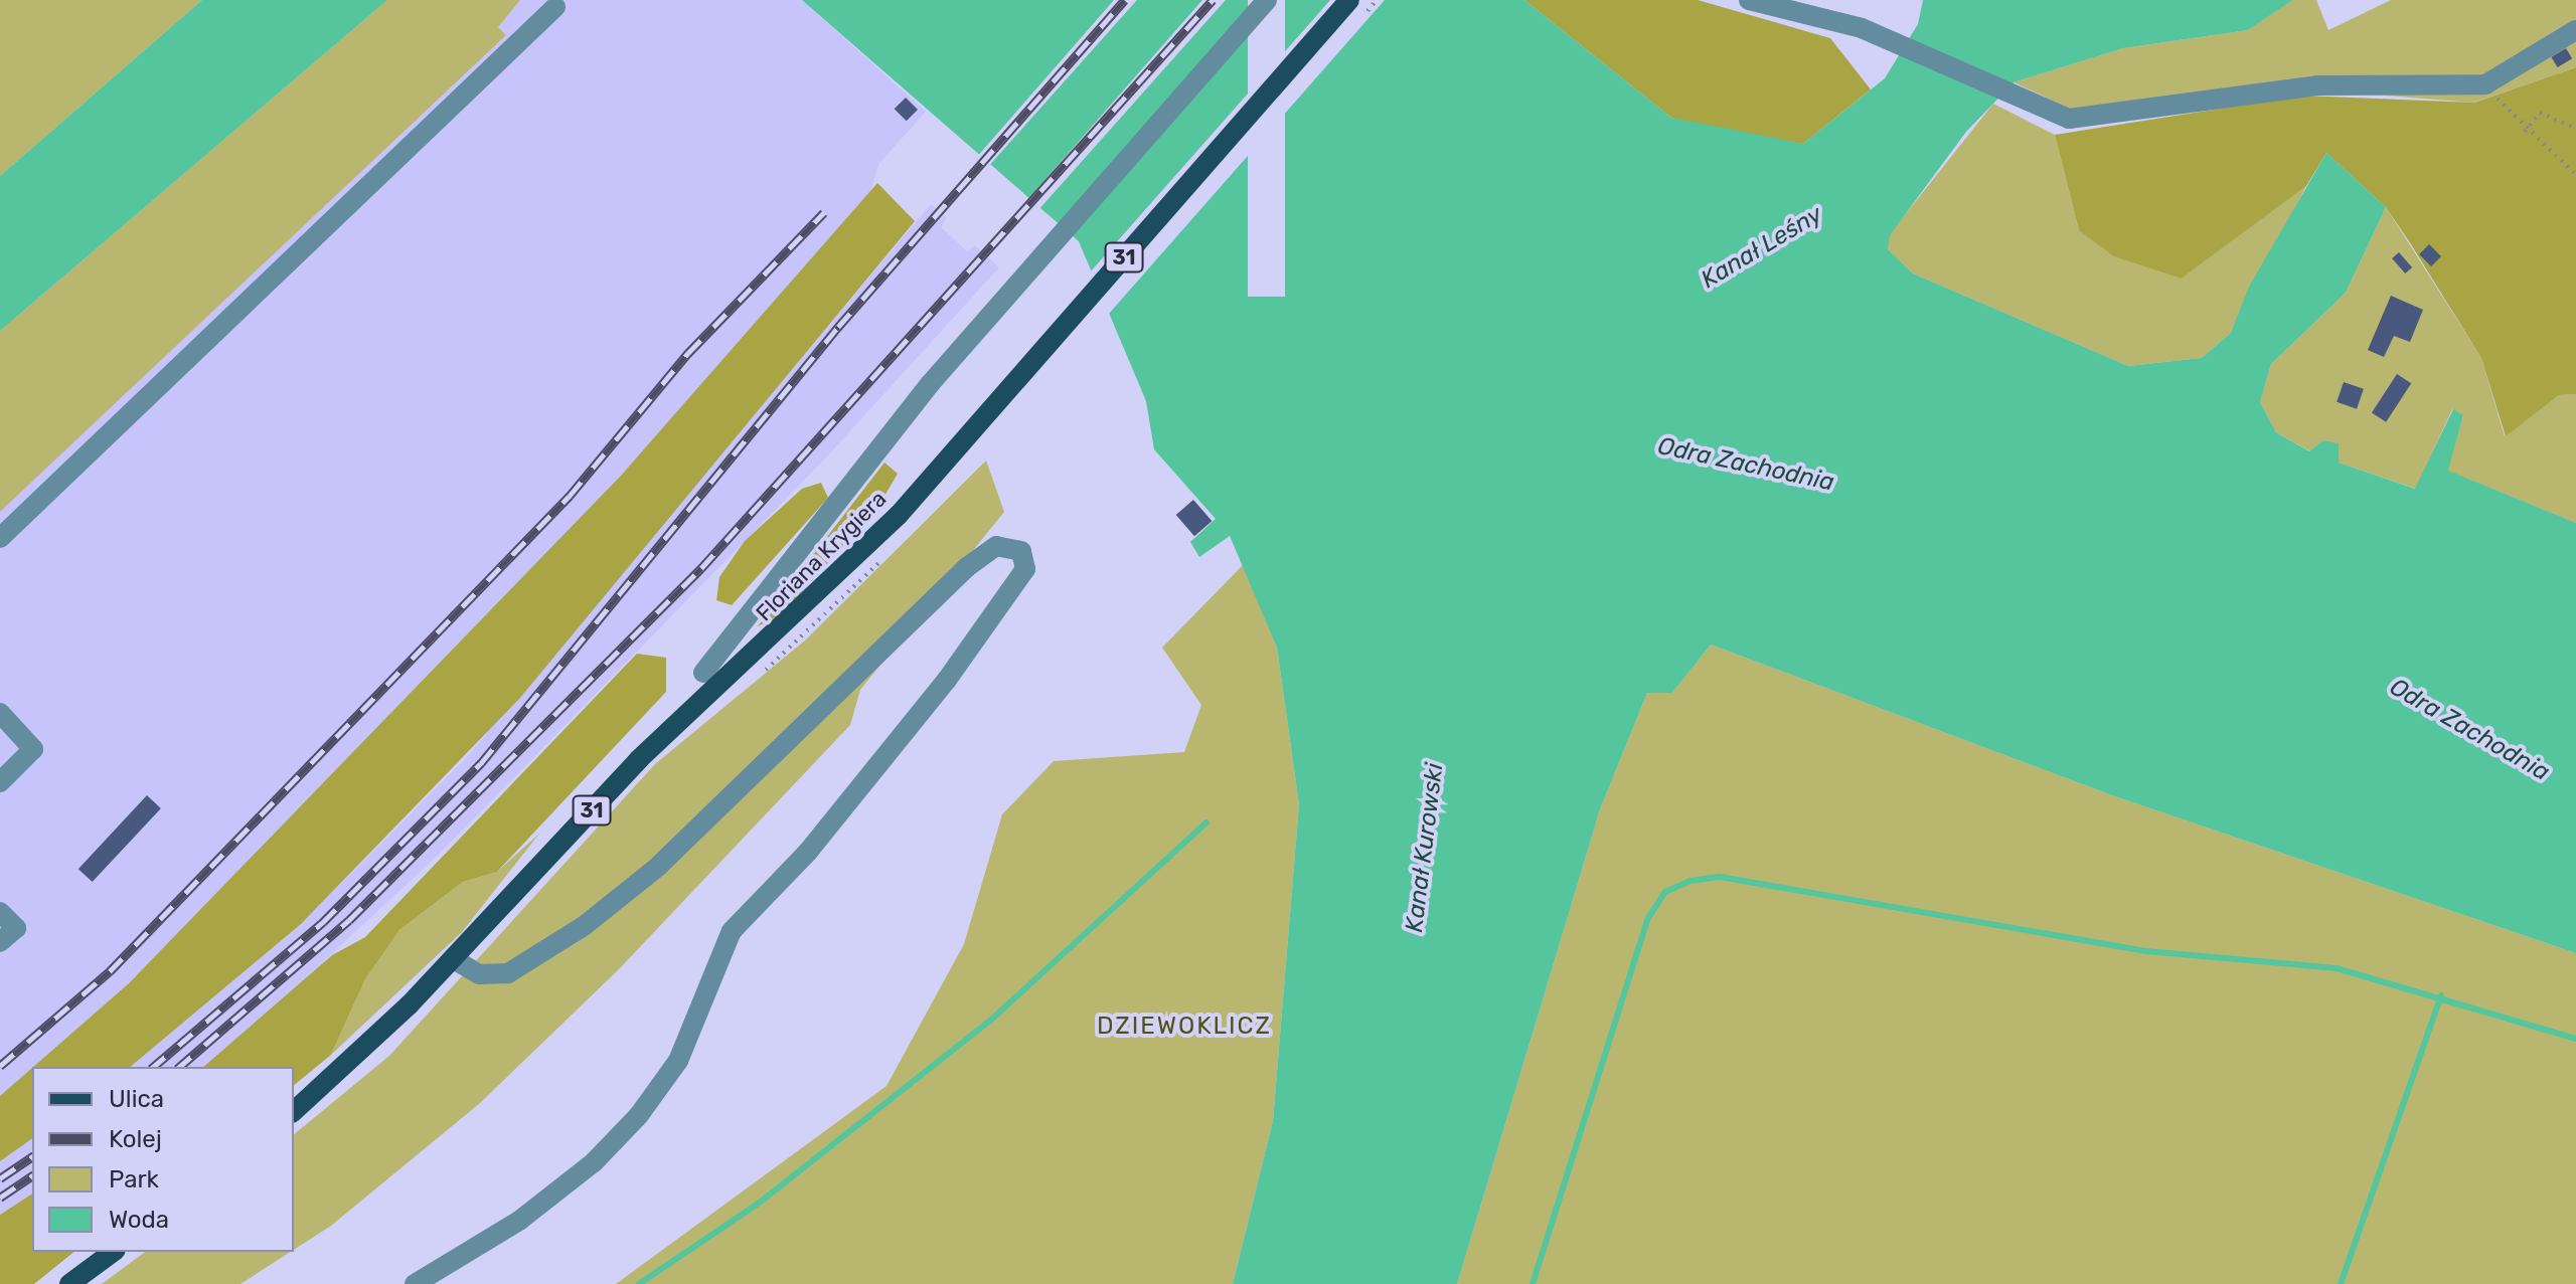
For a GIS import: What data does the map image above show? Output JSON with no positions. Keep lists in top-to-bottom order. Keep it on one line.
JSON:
{"streets":{"main road":["31","Floriana Krygiera"]},"districts":["DZIEWOKLICZ"],"water":["Kanał Leśny","Odra Zachodnia","Kanał Kurowski"],"legend":["Ulica","Kolej","Park","Woda"]}
